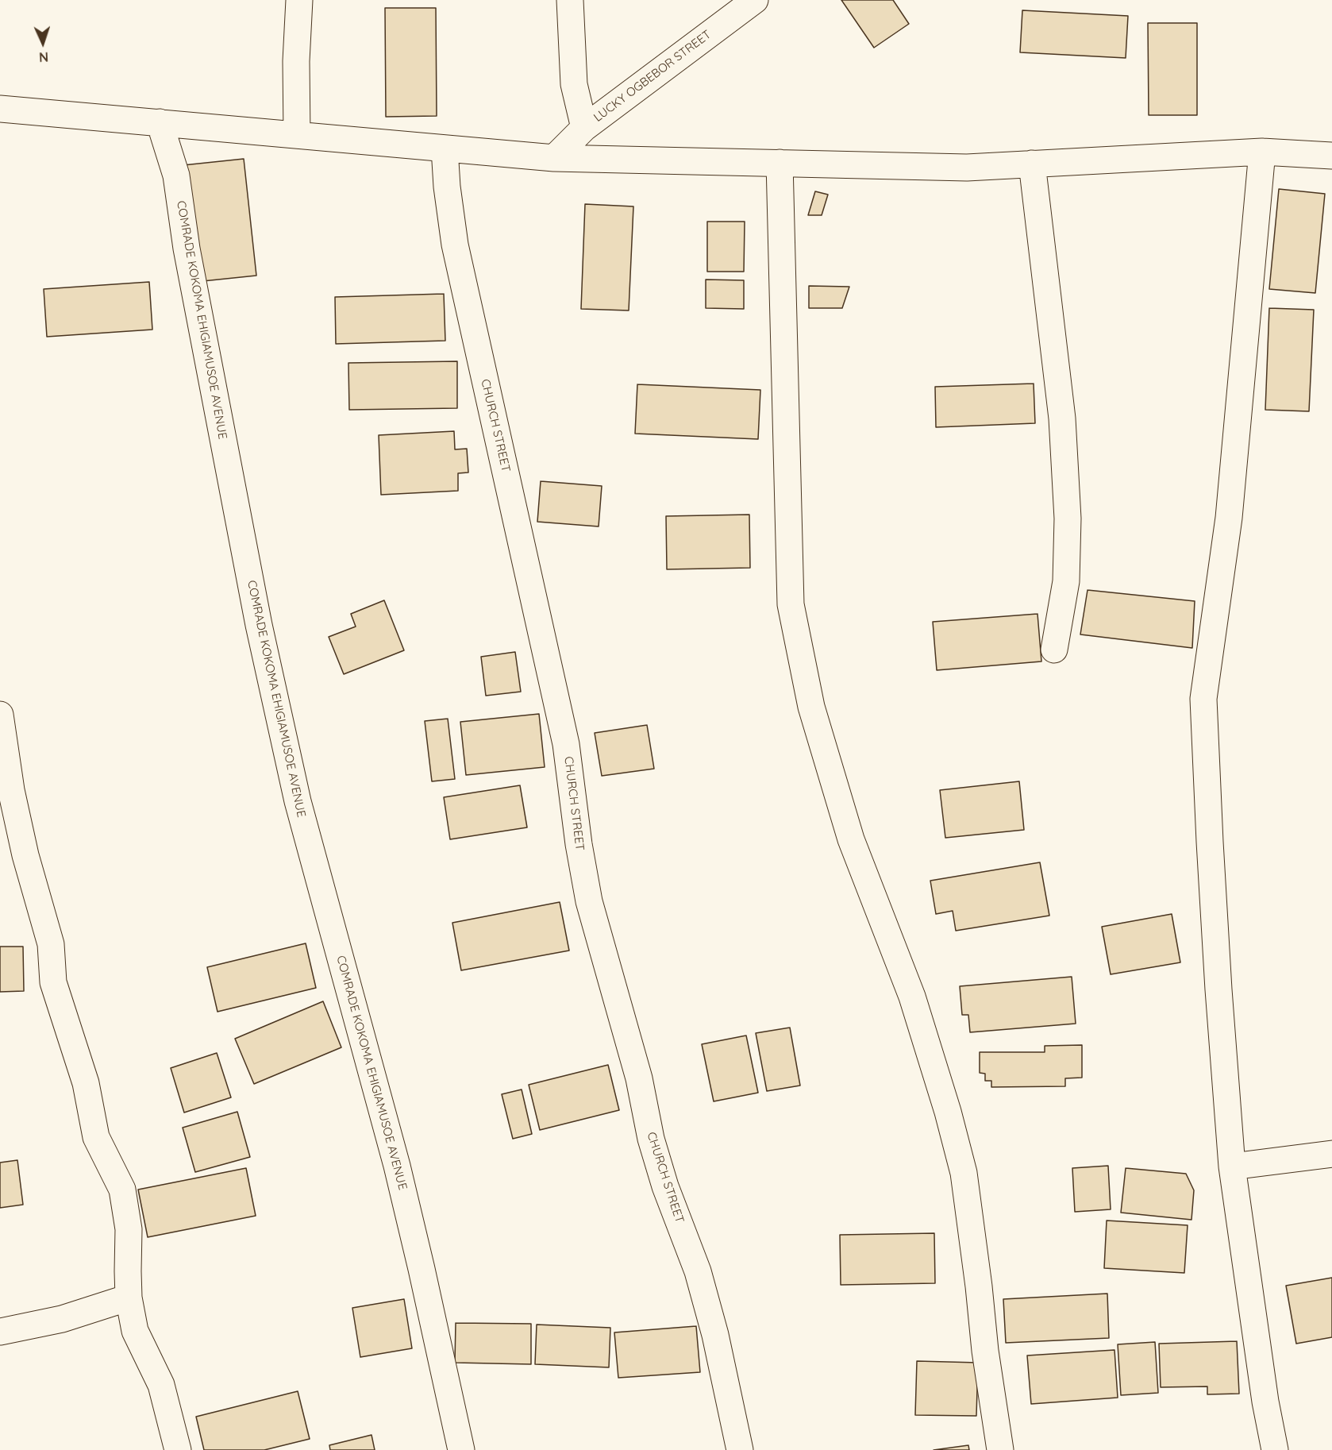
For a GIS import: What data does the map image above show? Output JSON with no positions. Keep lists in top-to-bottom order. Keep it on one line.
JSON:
{"streets":{"street":["LUCKY OGBEBOR STREET","COMRADE KOKOMA EHIGIAMUSOE AVENUE","CHURCH STREET"]},"north":"bottom"}
